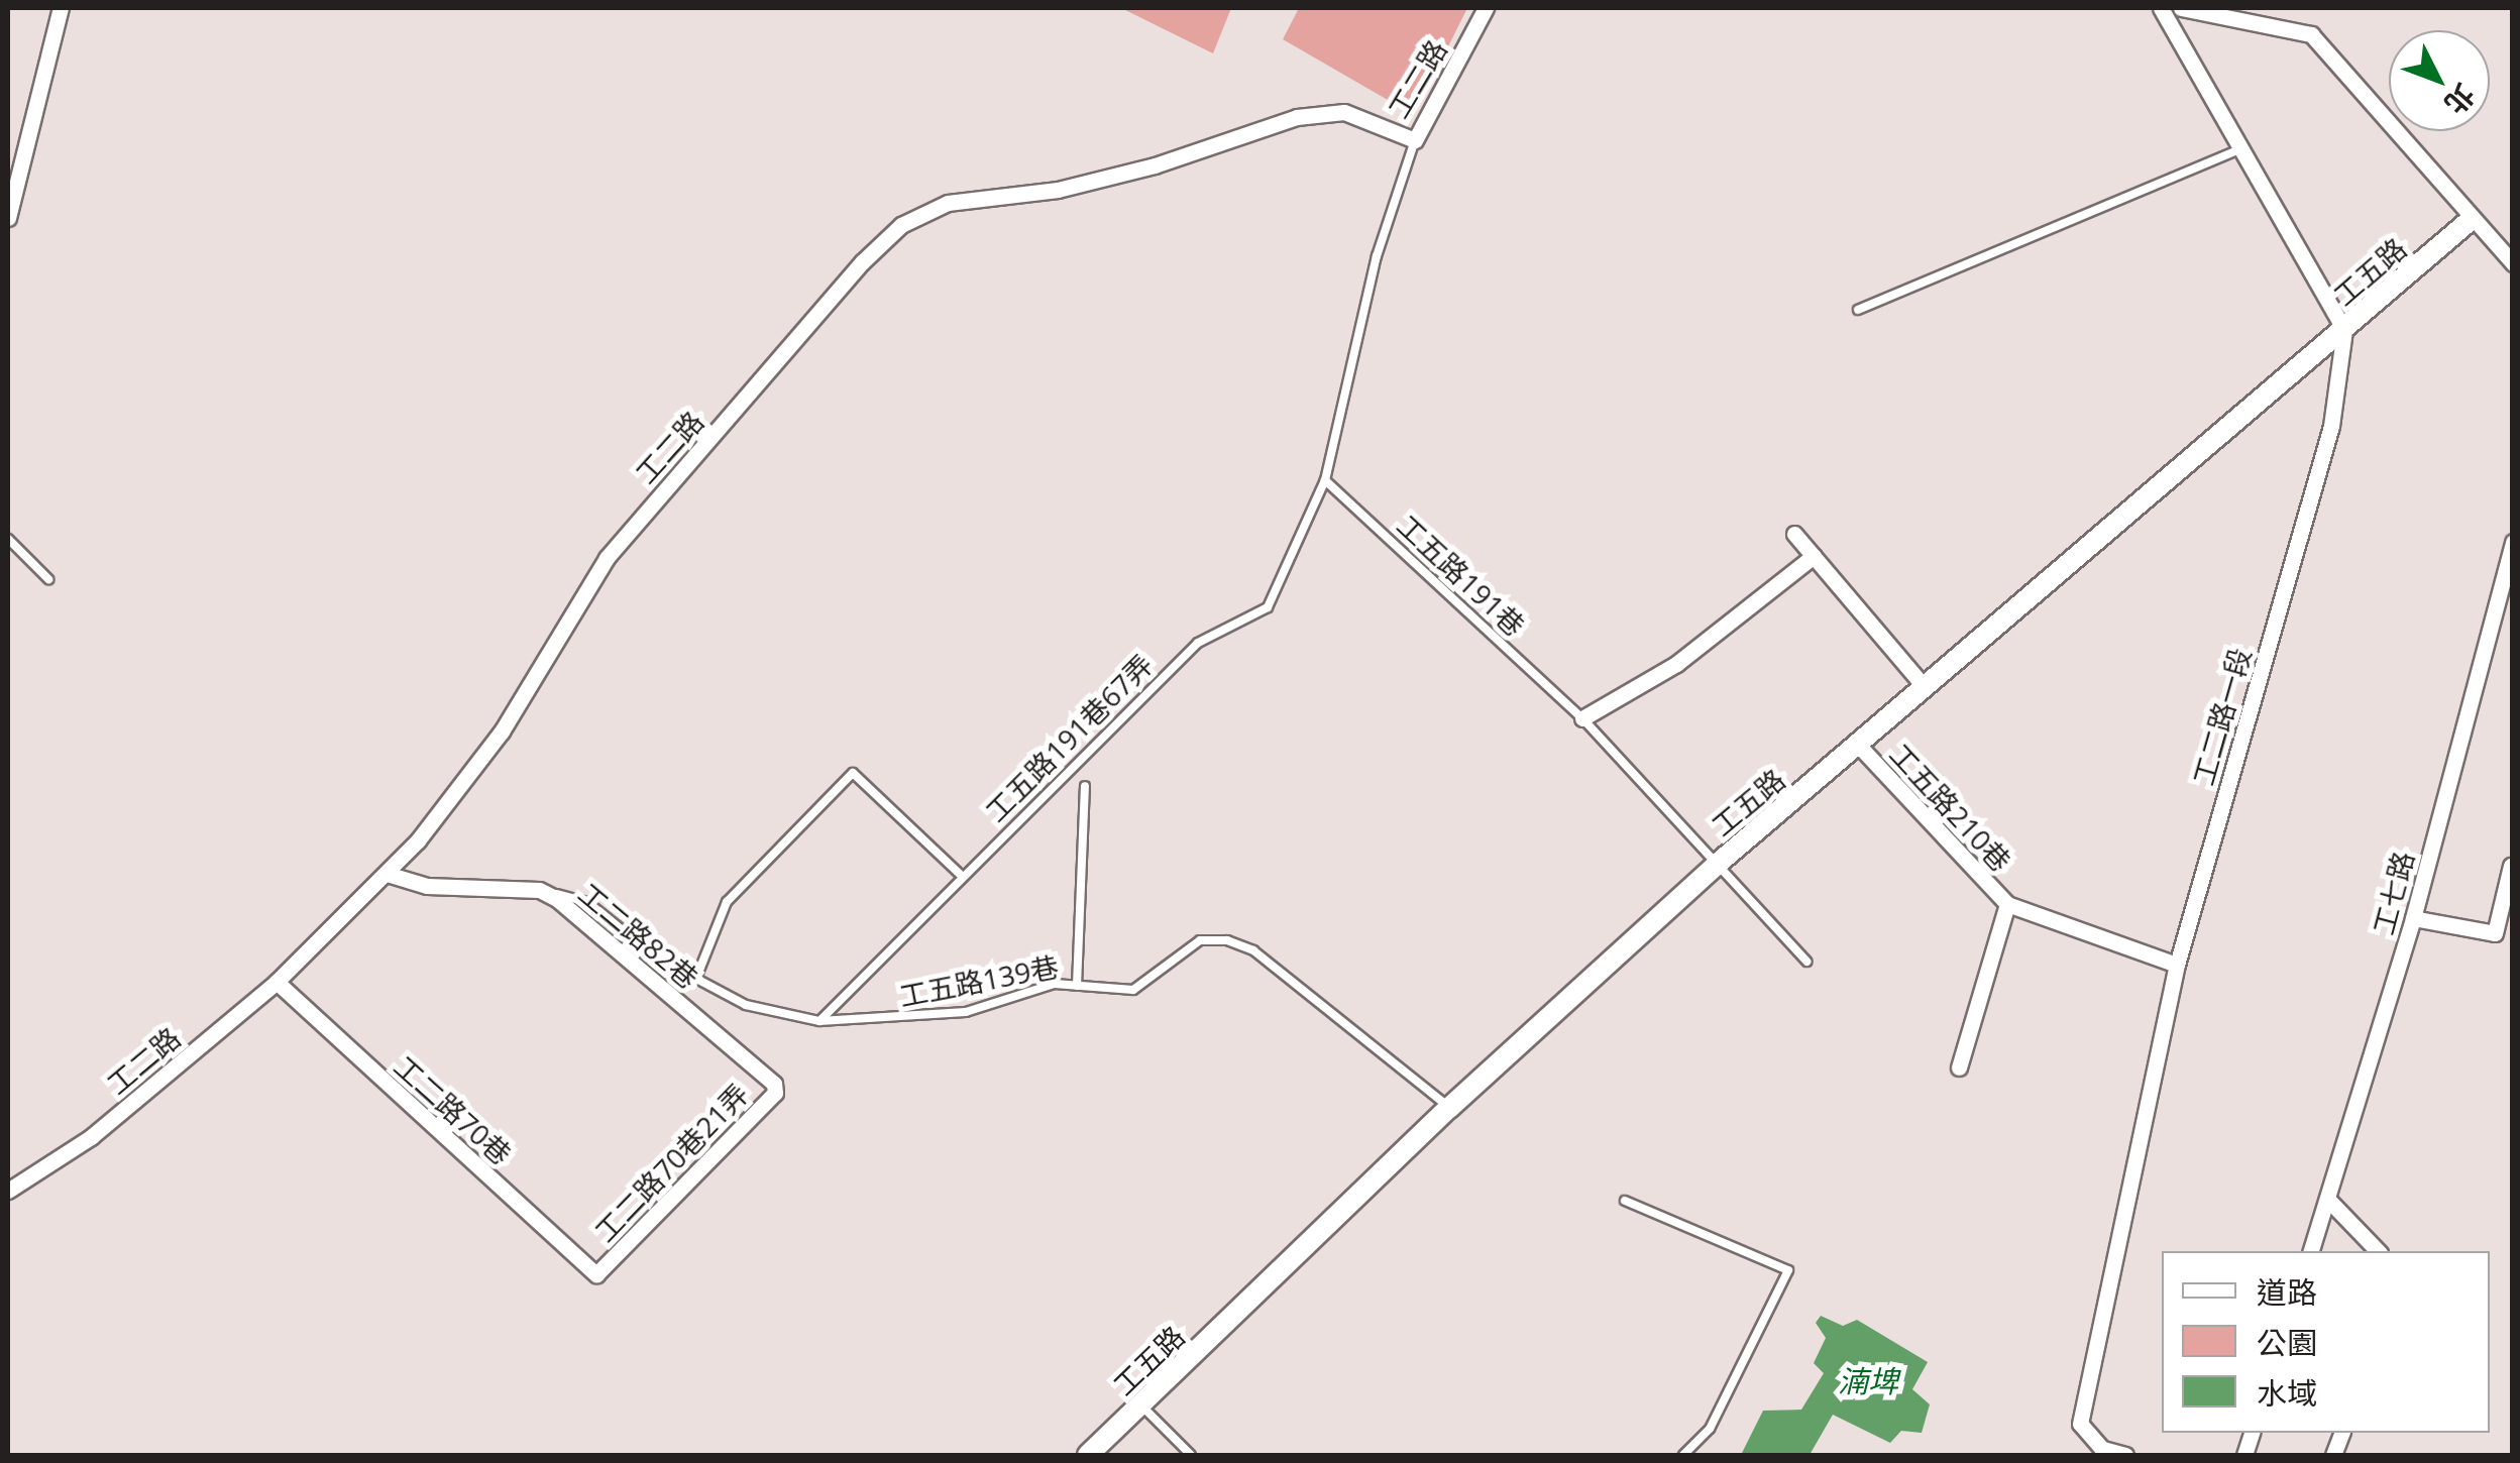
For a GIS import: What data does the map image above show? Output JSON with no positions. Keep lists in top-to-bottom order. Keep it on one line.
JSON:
{"streets":{"street":["工二路","工五路","工二路一段","工五路210巷","工七路","工二路82巷","工二路70巷","工二路70巷21弄"],"lane":["工五路191巷","工五路191巷67弄","工五路139巷"]},"crossings":[["工二路","工二路82巷"],["工二路","工二路70巷"],["工五路","工五路191巷"],["工五路","工二路一段"],["工五路","工五路210巷"],["工五路","工五路139巷"],["工五路191巷","工五路191巷67弄"],["工二路一段","工五路210巷"],["工五路191巷67弄","工五路139巷"],["工二路82巷","工五路139巷"],["工二路82巷","工二路70巷21弄"],["工二路70巷","工二路70巷21弄"]],"water":["湳埤"],"legend":["道路","公園","水域"],"north":"bottom right"}
